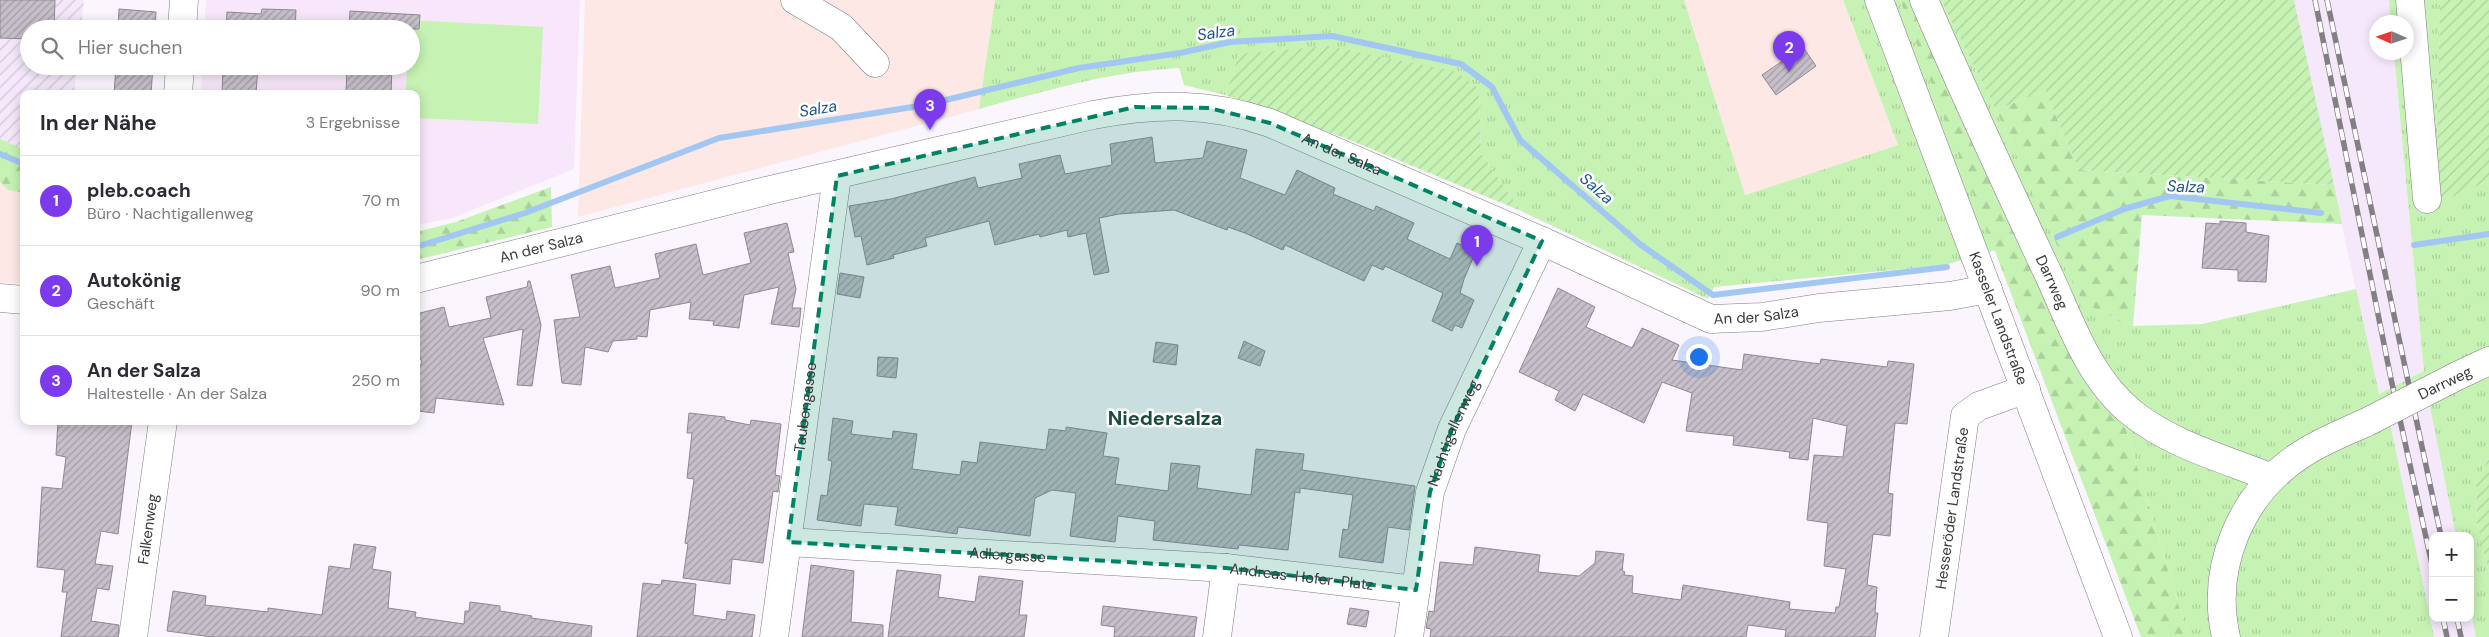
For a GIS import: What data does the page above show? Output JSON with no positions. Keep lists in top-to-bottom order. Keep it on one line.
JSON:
{"streets":{"street":["An der Salza","Darrweg","Kasseler Landstraße","Taubengasse","Nachtigallenweg","Hesseröder Landstraße","Falkenweg","Adlergasse","Andreas-Hofer-Platz"]},"crossings":[["An der Salza","Kasseler Landstraße"],["An der Salza","Taubengasse"],["An der Salza","Nachtigallenweg"],["Kasseler Landstraße","Hesseröder Landstraße"],["Taubengasse","Adlergasse"],["Nachtigallenweg","Andreas-Hofer-Platz"],["Adlergasse","Andreas-Hofer-Platz"]],"districts":["Niedersalza"],"water":["Salza"],"north":"left","page":{"search":"Hier suchen","pins":["2","3","1"],"heading":["In der Nähe","3 Ergebnisse"],"list":[{"mark":"1","name":"pleb.coach","note":"Büro · Nachtigallenweg","value":"70 m"},{"mark":"2","name":"Autokönig","note":"Geschäft","value":"90 m"},{"mark":"3","name":"An der Salza","note":"Haltestelle · An der Salza","value":"250 m"}],"map_buttons":["+","−"]}}
